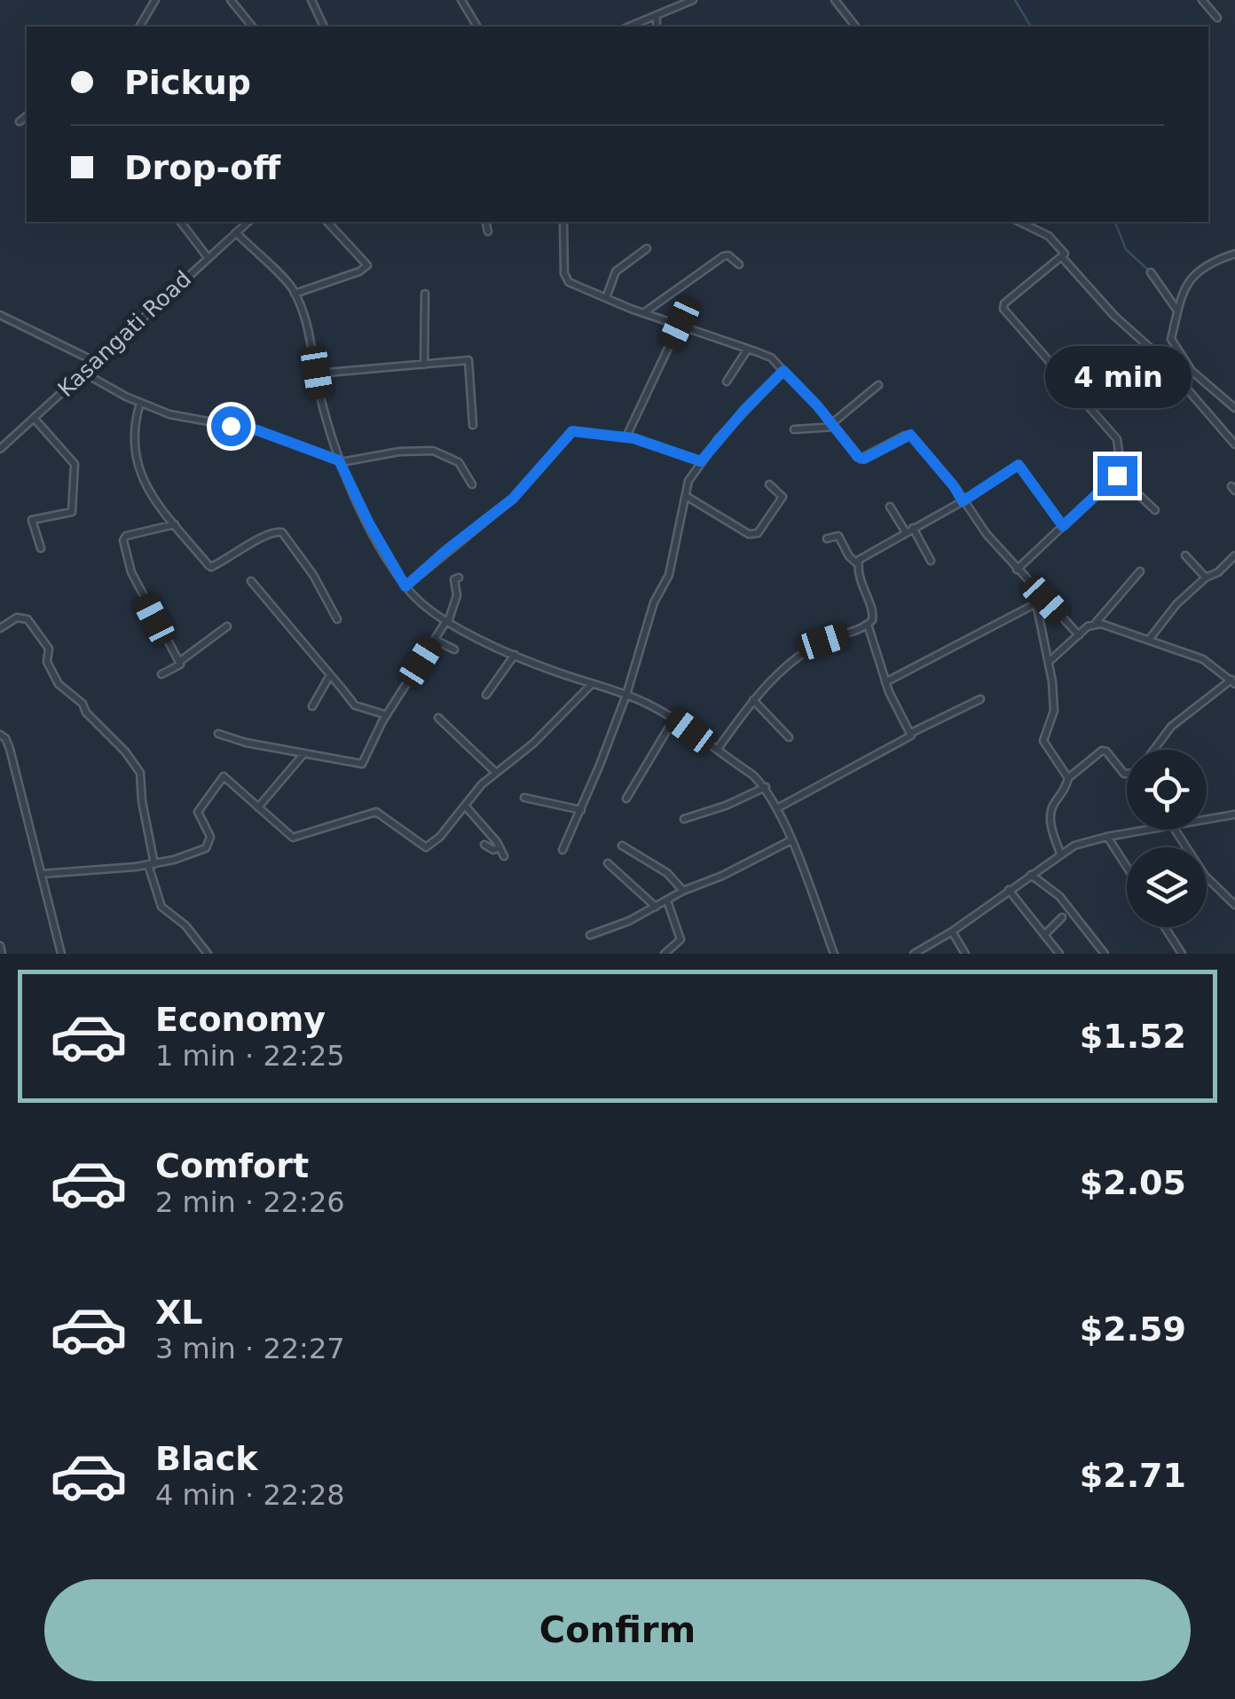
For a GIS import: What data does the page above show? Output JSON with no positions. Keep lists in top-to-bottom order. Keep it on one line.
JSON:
{"streets":{"street":["Kasangati Road"]},"page":{"banner":["Pickup","Drop-off"],"bubble":"4 min","list":[{"name":"Economy","note":"1 min · 22:25","value":"$1.52"},{"name":"Comfort","note":"2 min · 22:26","value":"$2.05"},{"name":"XL","note":"3 min · 22:27","value":"$2.59"},{"name":"Black","note":"4 min · 22:28","value":"$2.71"}],"buttons":"Confirm"}}
